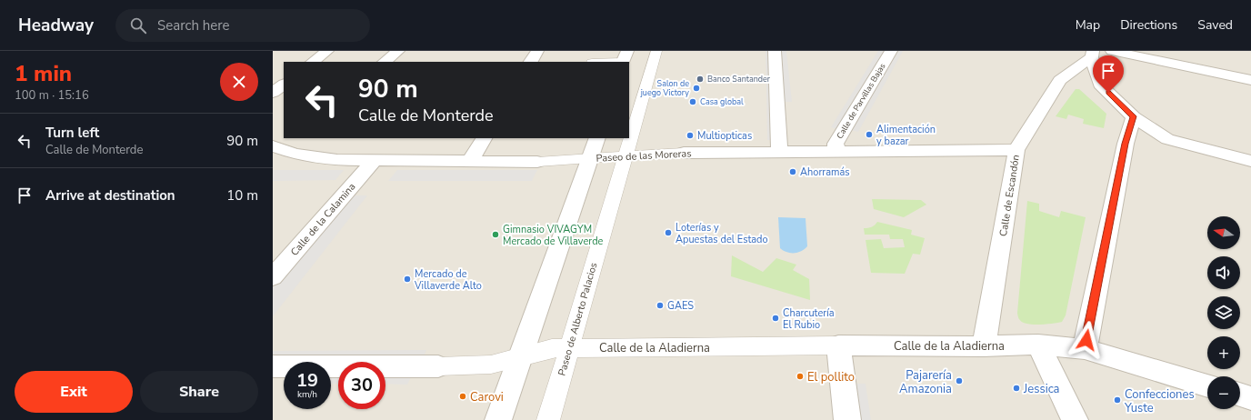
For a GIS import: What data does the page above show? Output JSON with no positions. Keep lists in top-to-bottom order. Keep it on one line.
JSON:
{"streets":{"street":["Calle de Parvillas Bajas","Paseo de las Moreras","Calle de Escandón","Calle de la Calamina","Paseo de Alberto Palacios","Calle de la Aladierna"]},"crossings":[["Calle de Parvillas Bajas","Paseo de las Moreras"],["Paseo de las Moreras","Calle de Escandón"],["Paseo de las Moreras","Calle de la Calamina"],["Paseo de las Moreras","Paseo de Alberto Palacios"],["Calle de Escandón","Calle de la Aladierna"],["Paseo de Alberto Palacios","Calle de la Aladierna"]],"places":["Banco Santander","Salon de juego Victory","Casa global","Alimentación y bazar","Multiopticas","Ahorramás","Loterías y Apuestas del Estado","Gimnasio VIVAGYM Mercado de Villaverde","Mercado de Villaverde Alto","GAES","Charcutería El Rubio","El pollito","Pajarería Amazonia","Jessica","Carovi","Confecciones Yuste"],"north":"left","page":{"header":"Headway","search":"Search here","nav":["Map","Directions","Saved"],"heading":["1 min","100 m · 15:16"],"turn":["90 m","Calle de Monterde"],"list":[{"name":"Turn left","note":"Calle de Monterde","value":"90 m"},{"name":"Arrive at destination","value":"10 m"}],"map_buttons":["+","−"],"speed":"19 km/h","limit":"30","buttons":["Exit","Share"]}}
